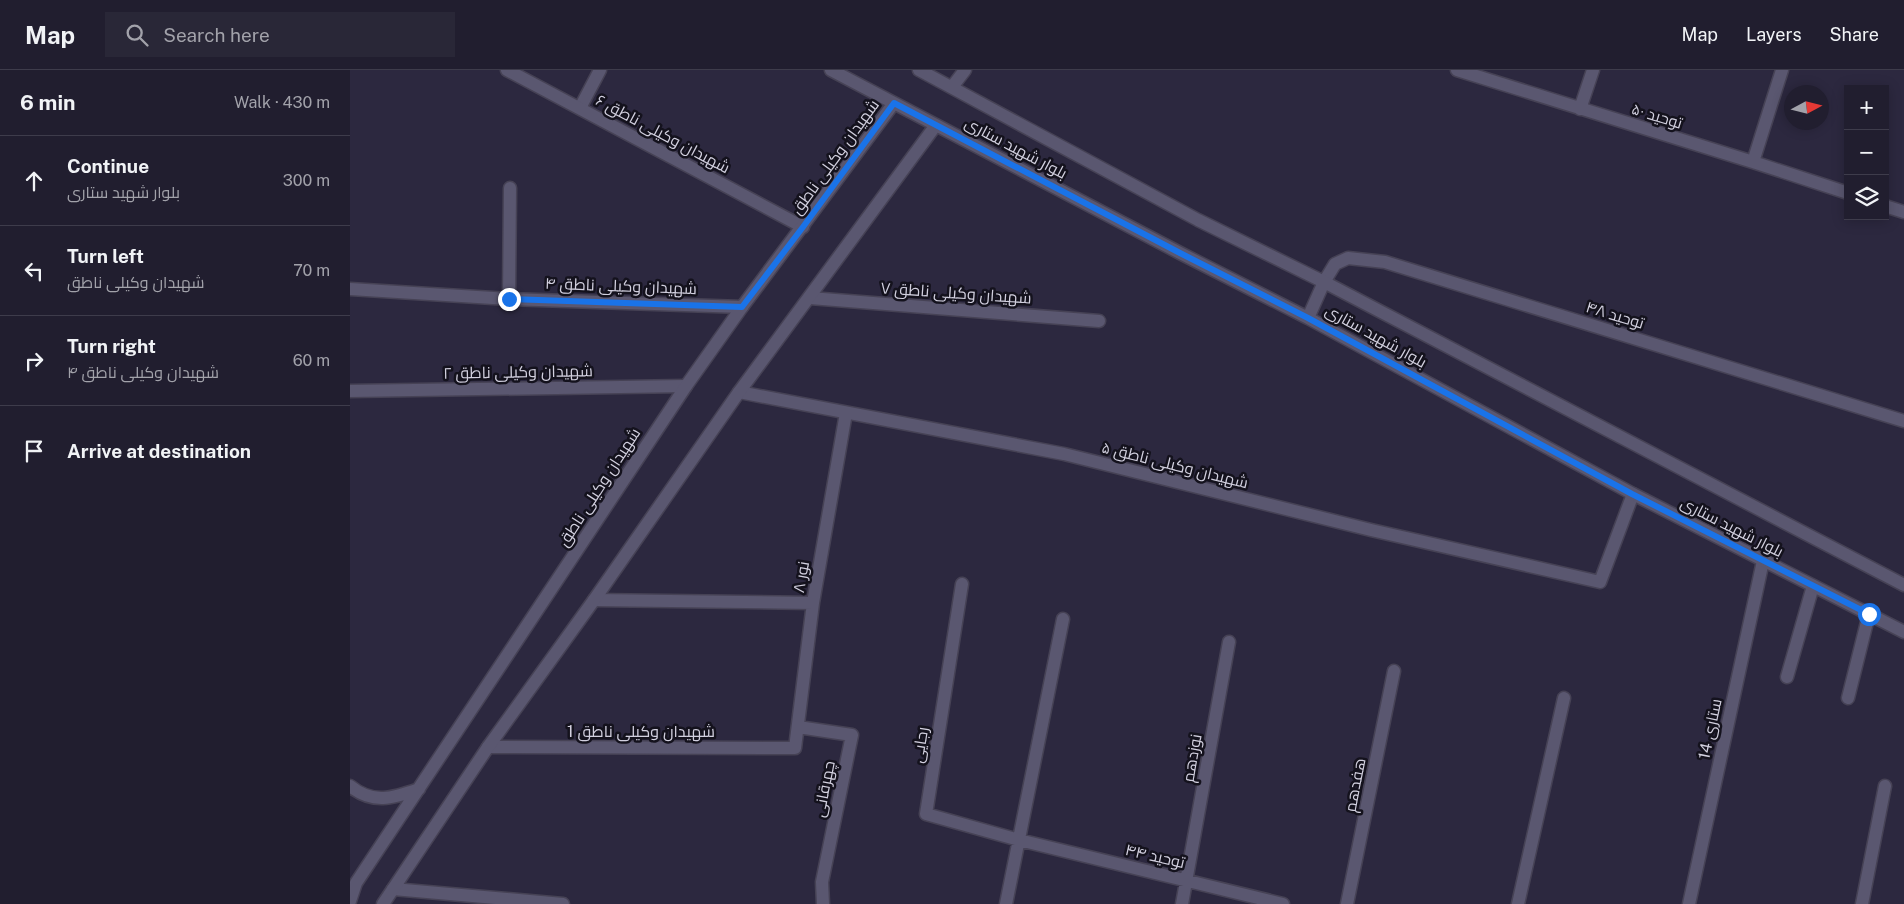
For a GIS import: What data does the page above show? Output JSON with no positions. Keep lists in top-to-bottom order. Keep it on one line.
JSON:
{"streets":{"street":["توحید ۵۰","شهیدان وکیلی ناطق ۶","بلوار شهید ستاری","شهیدان وکیلی ناطق","شهیدان وکیلی ناطق ۴","شهیدان وکیلی ناطق ۷","توحید ۴۸","شهیدان وکیلی ناطق ٢","شهیدان وکیلی ناطق ۵","نور ۸","ستاری 14","شهیدان وکیلی ناطق 1","رجایی","نوزدهم","هفدهم","چهرقانی","توحید ۴۴"]},"crossings":[["شهیدان وکیلی ناطق ۶","شهیدان وکیلی ناطق"],["بلوار شهید ستاری","شهیدان وکیلی ناطق"],["بلوار شهید ستاری","توحید ۴۸"],["بلوار شهید ستاری","شهیدان وکیلی ناطق ۵"],["بلوار شهید ستاری","ستاری 14"],["شهیدان وکیلی ناطق","شهیدان وکیلی ناطق ۴"],["شهیدان وکیلی ناطق","شهیدان وکیلی ناطق ٢"],["شهیدان وکیلی ناطق ۵","نور ۸"],["نور ۸","شهیدان وکیلی ناطق 1"],["نور ۸","چهرقانی"],["رجایی","توحید ۴۴"],["نوزدهم","توحید ۴۴"]],"north":"right","page":{"header":"Map","search":"Search here","nav":["Map","Layers","Share"],"heading":["6 min","Walk · 430 m"],"map_buttons":["+","−"],"list":[["Continue","بلوار شهید ستاری","300 m"],["Turn left","شهیدان وکیلی ناطق","70 m"],["Turn right","شهیدان وکیلی ناطق ۴","60 m"],"Arrive at destination"]}}
